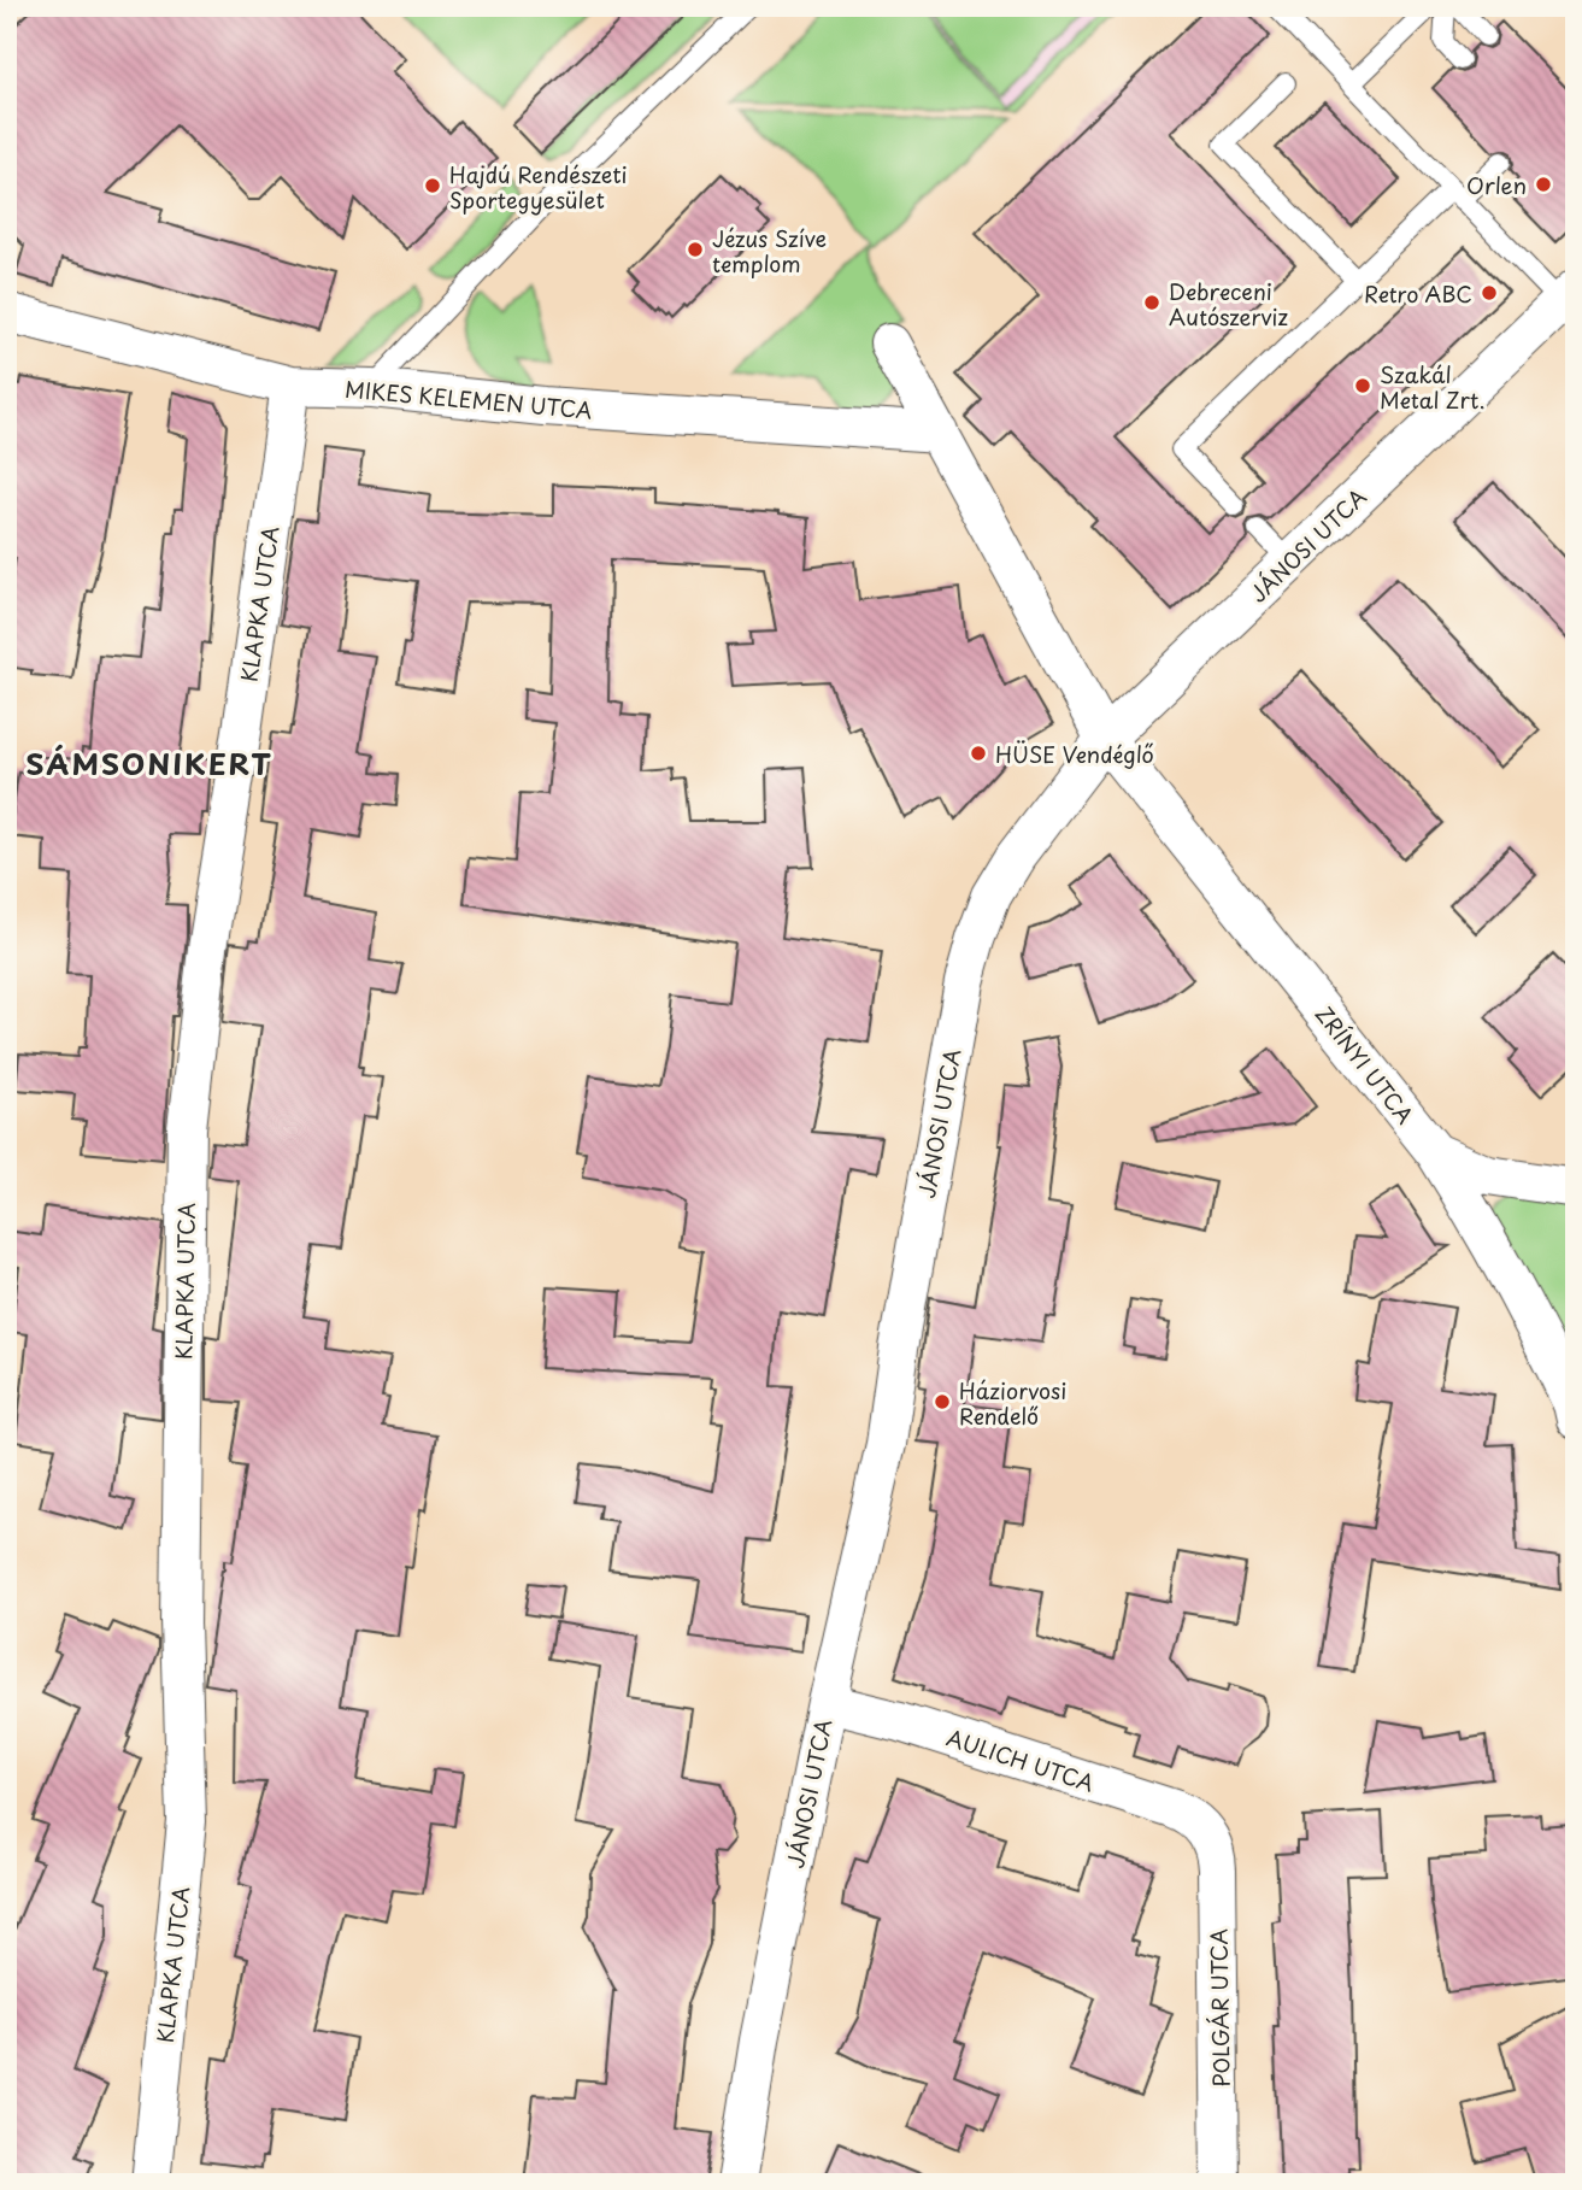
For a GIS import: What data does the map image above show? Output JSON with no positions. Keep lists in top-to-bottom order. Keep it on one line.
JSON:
{"streets":{"street":["MIKES KELEMEN UTCA","JÁNOSI UTCA","KLAPKA UTCA","ZRÍNYI UTCA","AULICH UTCA","POLGÁR UTCA"]},"crossings":[["MIKES KELEMEN UTCA","KLAPKA UTCA"],["JÁNOSI UTCA","ZRÍNYI UTCA"],["JÁNOSI UTCA","AULICH UTCA"],["AULICH UTCA","POLGÁR UTCA"]],"districts":["SÁMSONIKERT"],"places":["Orlen","Hajdú Rendészeti Sportegyesület","Jézus Szíve templom","Retro ABC","Debreceni Autószerviz","Szakál Metal Zrt.","HÜSE Vendéglő","Háziorvosi Rendelő"]}
